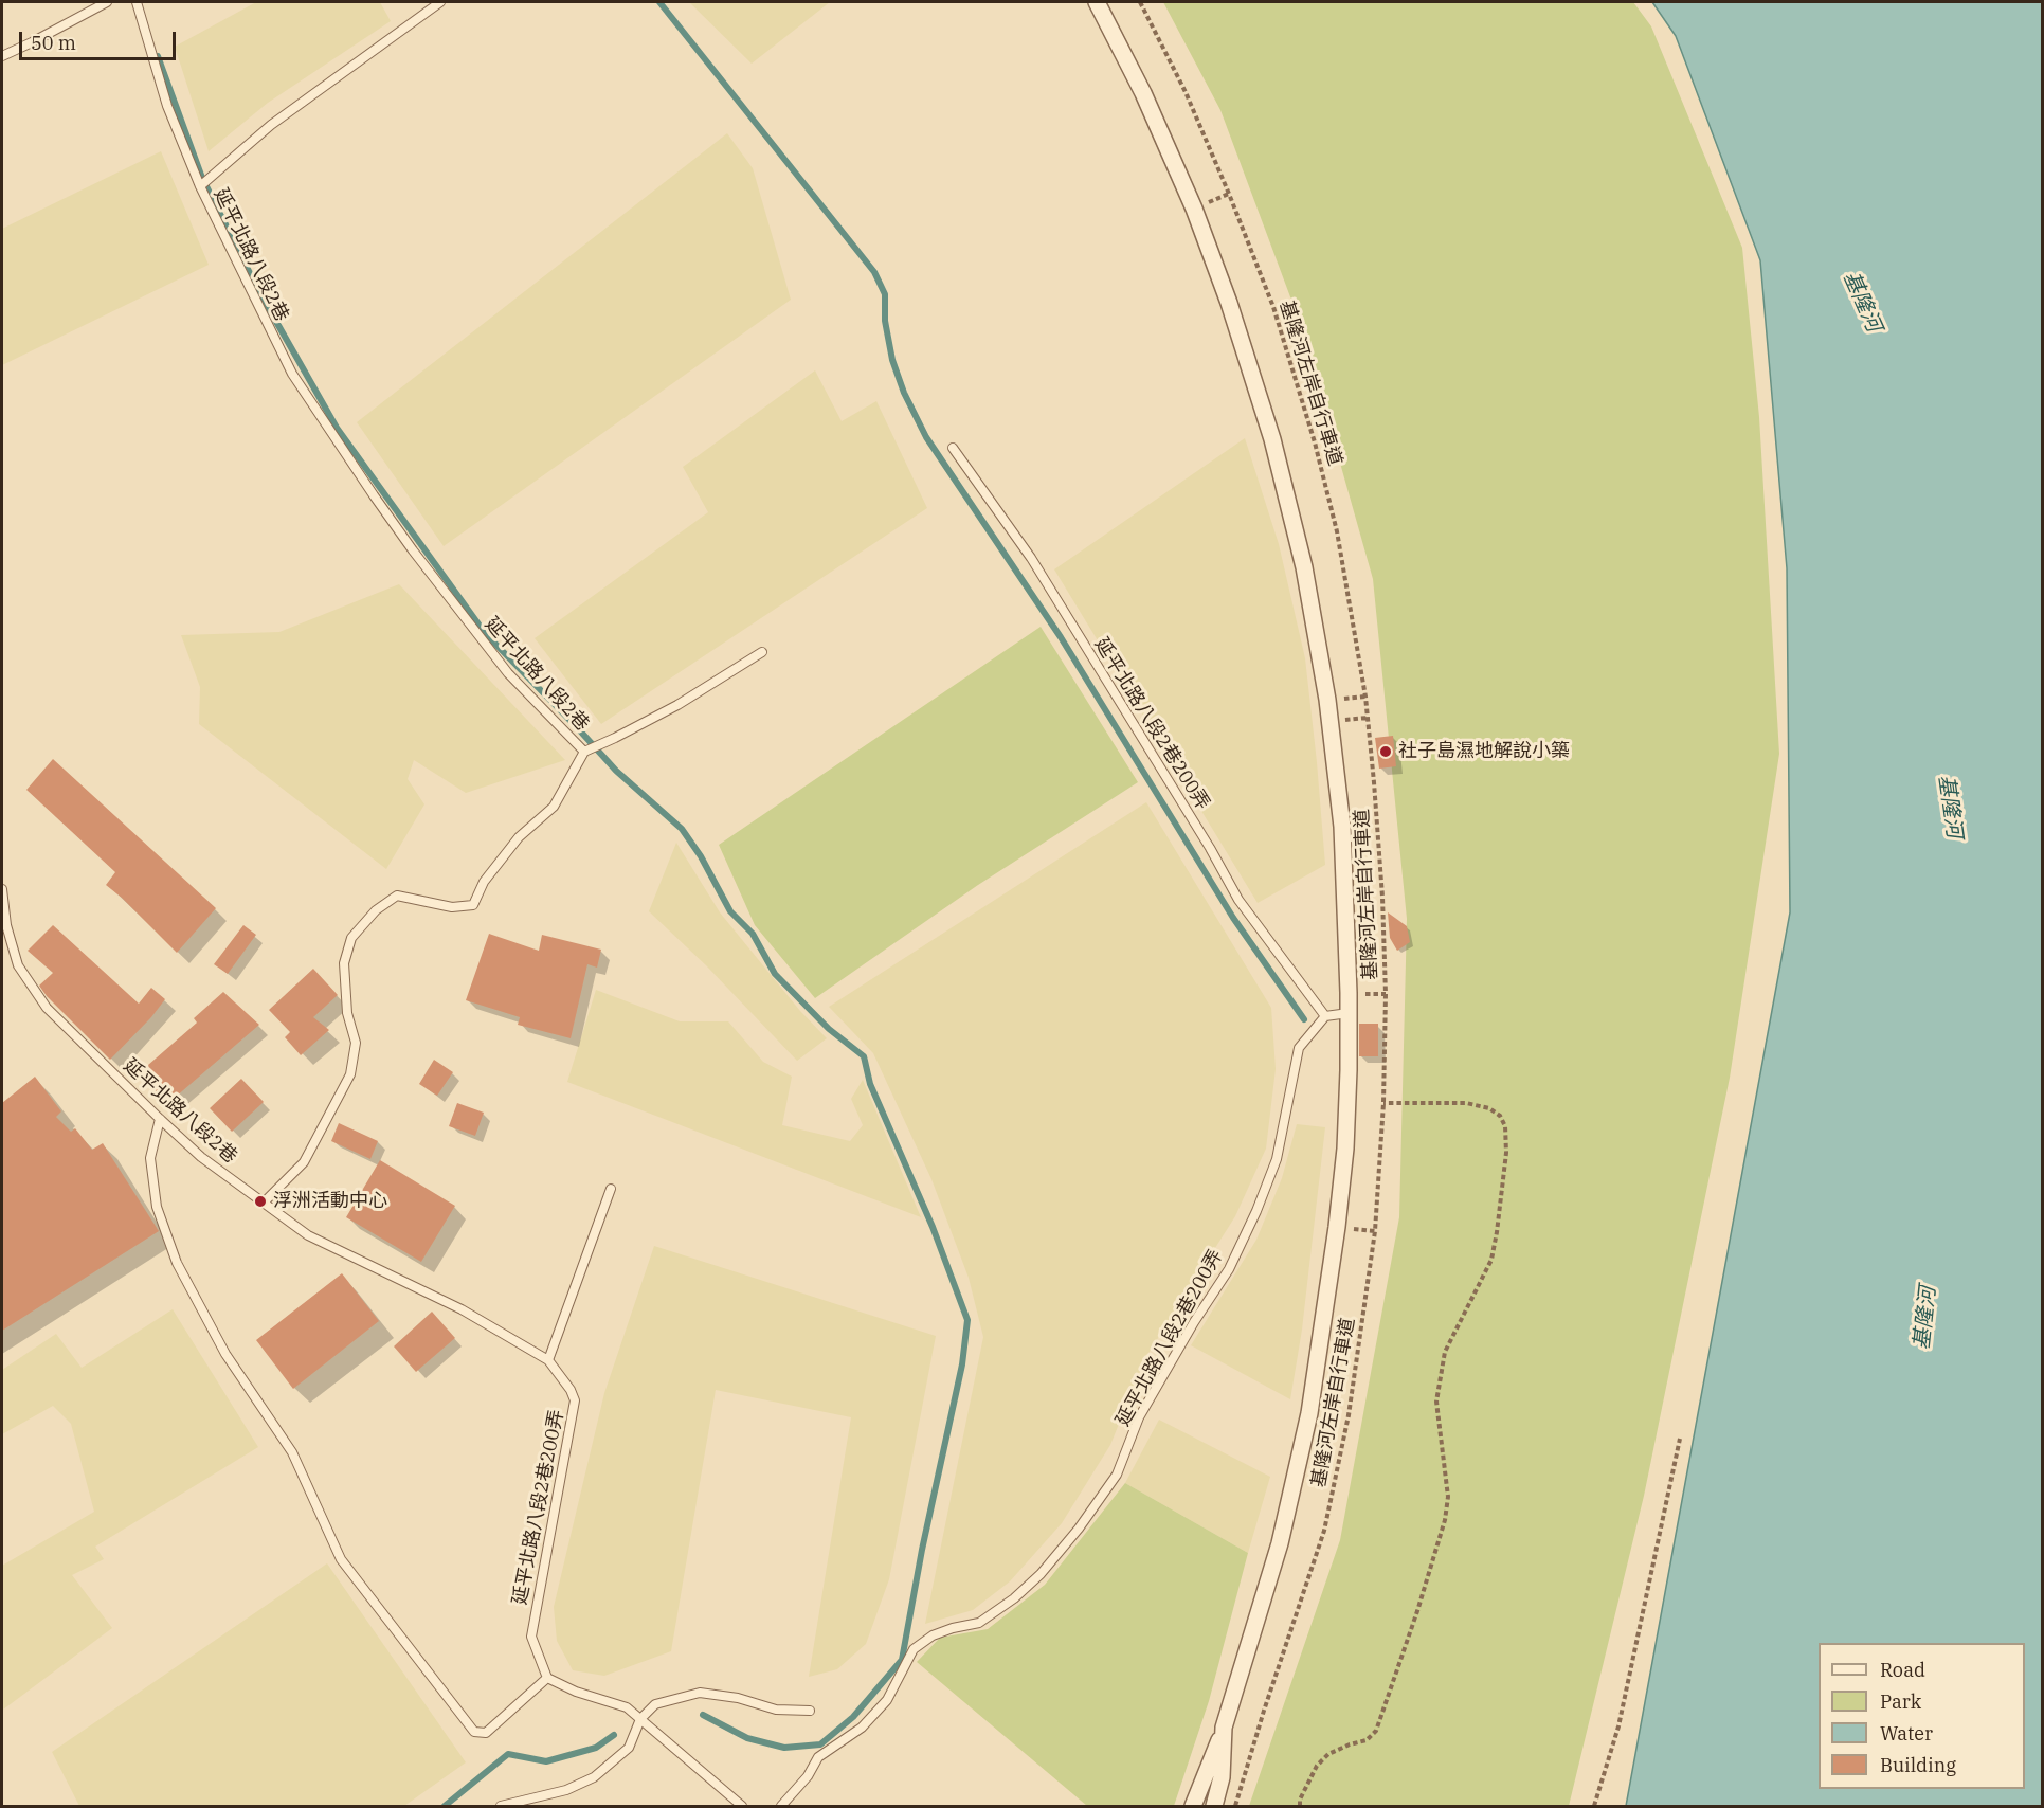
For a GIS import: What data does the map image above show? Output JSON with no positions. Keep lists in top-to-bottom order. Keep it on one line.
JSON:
{"streets":{"lane":["延平北路八段2巷","延平北路八段2巷200弄"],"path":["基隆河左岸自行車道"]},"crossings":[["延平北路八段2巷","延平北路八段2巷200弄"]],"water":["基隆河"],"places":["社子島濕地解說小築","浮洲活動中心"],"legend":["Road","Park","Water","Building"],"scale_bar":"50 m"}
